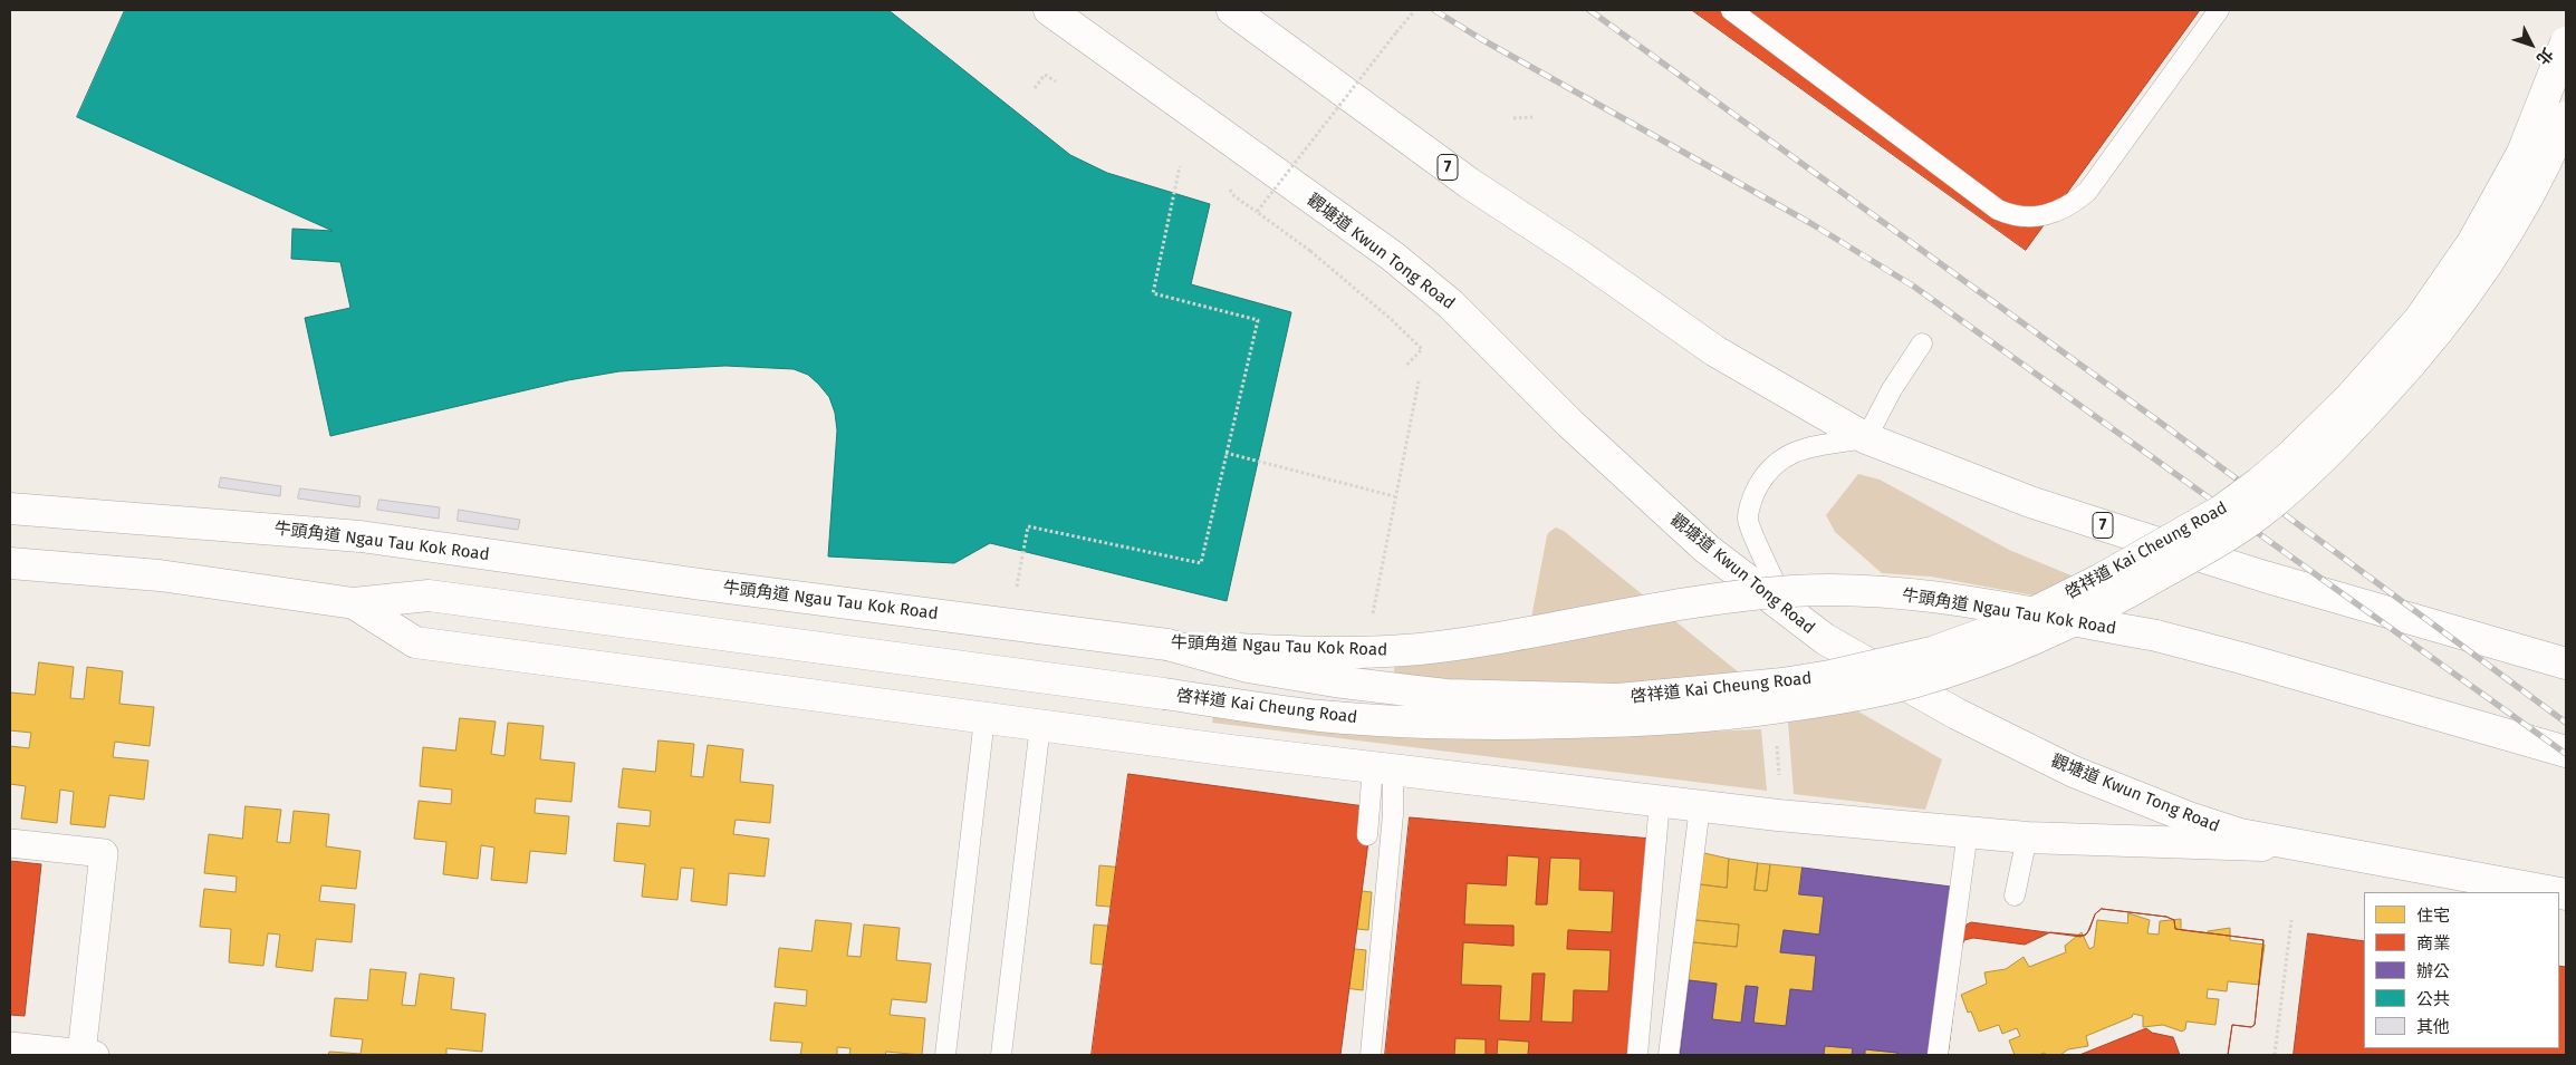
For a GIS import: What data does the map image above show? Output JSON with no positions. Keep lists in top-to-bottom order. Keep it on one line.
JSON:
{"streets":{"main road":["7","觀塘道 Kwun Tong Road","牛頭角道 Ngau Tau Kok Road","啓祥道 Kai Cheung Road"]},"crossings":[["牛頭角道 Ngau Tau Kok Road","啓祥道 Kai Cheung Road"]],"legend":["住宅","商業","辦公","公共","其他"],"north":"bottom right"}
